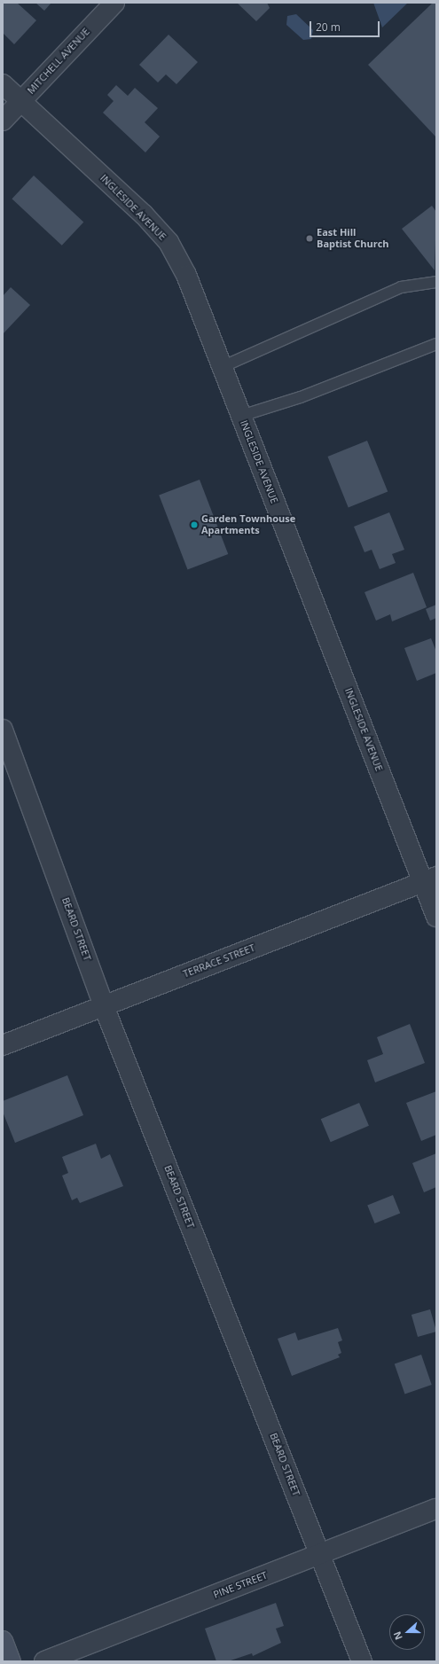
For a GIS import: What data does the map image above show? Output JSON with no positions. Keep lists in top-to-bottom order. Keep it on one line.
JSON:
{"streets":{"street":["MITCHELL AVENUE","INGLESIDE AVENUE","BEARD STREET","TERRACE STREET","PINE STREET"]},"crossings":[["MITCHELL AVENUE","INGLESIDE AVENUE"],["INGLESIDE AVENUE","TERRACE STREET"],["BEARD STREET","TERRACE STREET"],["BEARD STREET","PINE STREET"]],"places":["East Hill Baptist Church","Garden Townhouse Apartments"],"scale_bar":"20 m","north":"left"}
